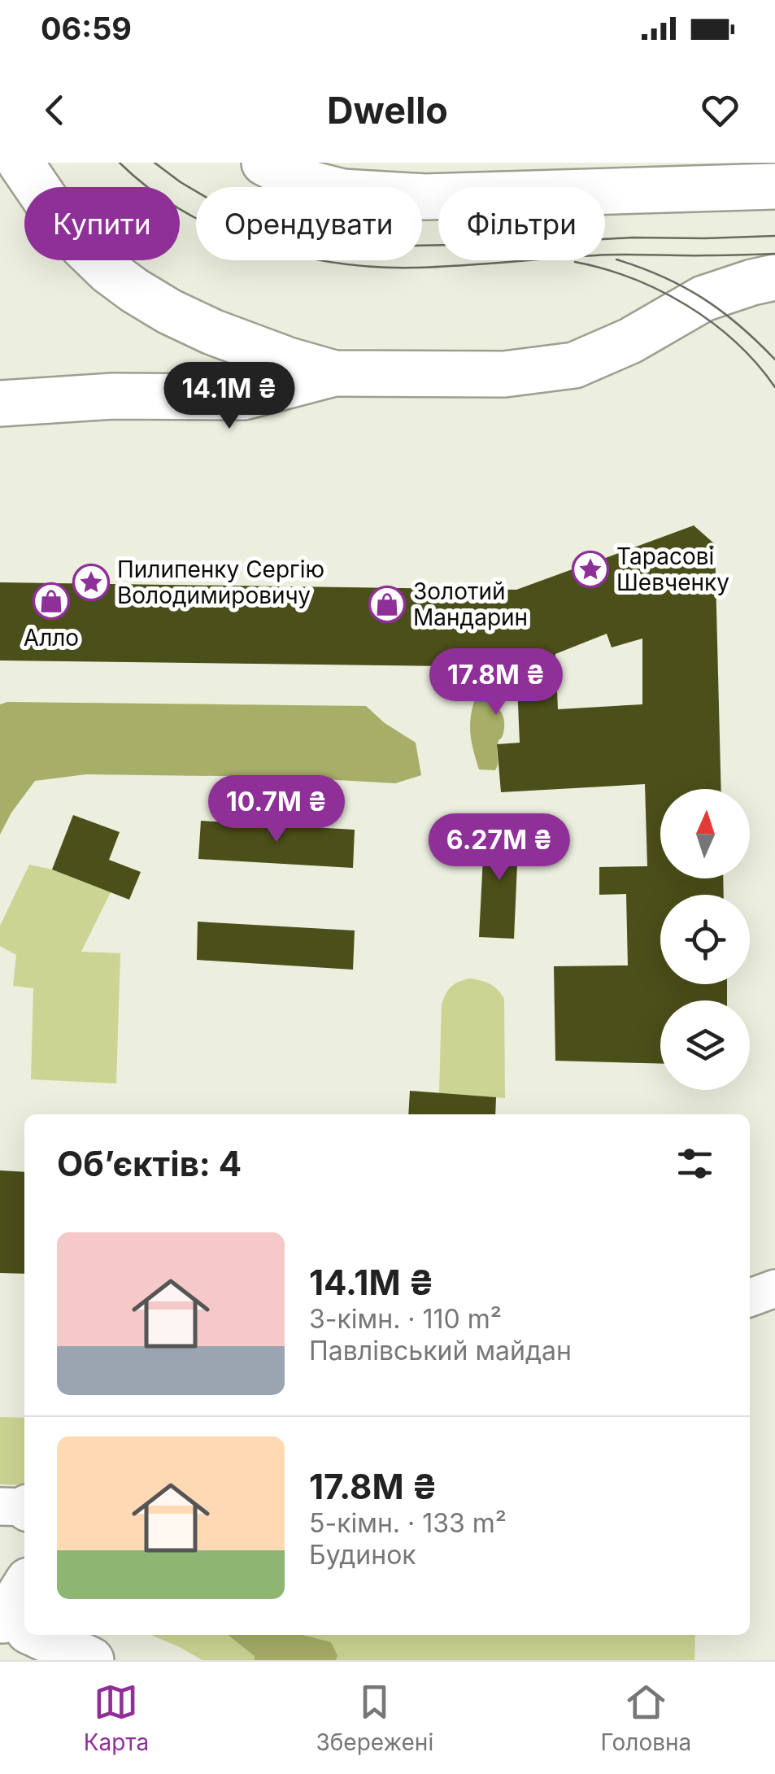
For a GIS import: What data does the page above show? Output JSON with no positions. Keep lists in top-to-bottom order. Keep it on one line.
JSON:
{"places":{"place":["Тарасові Шевченку","Пилипенку Сергію Володимировичу"],"shop":["Алло","Золотий Мандарин"]},"north":"top","page":{"status":"06:59","header":"Dwello","chip":["Купити","Орендувати","Фільтри"],"price":["14.1M ₴","17.8M ₴","10.7M ₴","6.27M ₴"],"heading":"Об’єктів: 4","list":[{"name":"14.1M ₴","note":"3-кімн. · 110 m² · Павлівський майдан"},{"name":"17.8M ₴","note":"5-кімн. · 133 m² · Будинок"}],"tabs":["Карта","Збережені","Головна"]}}
